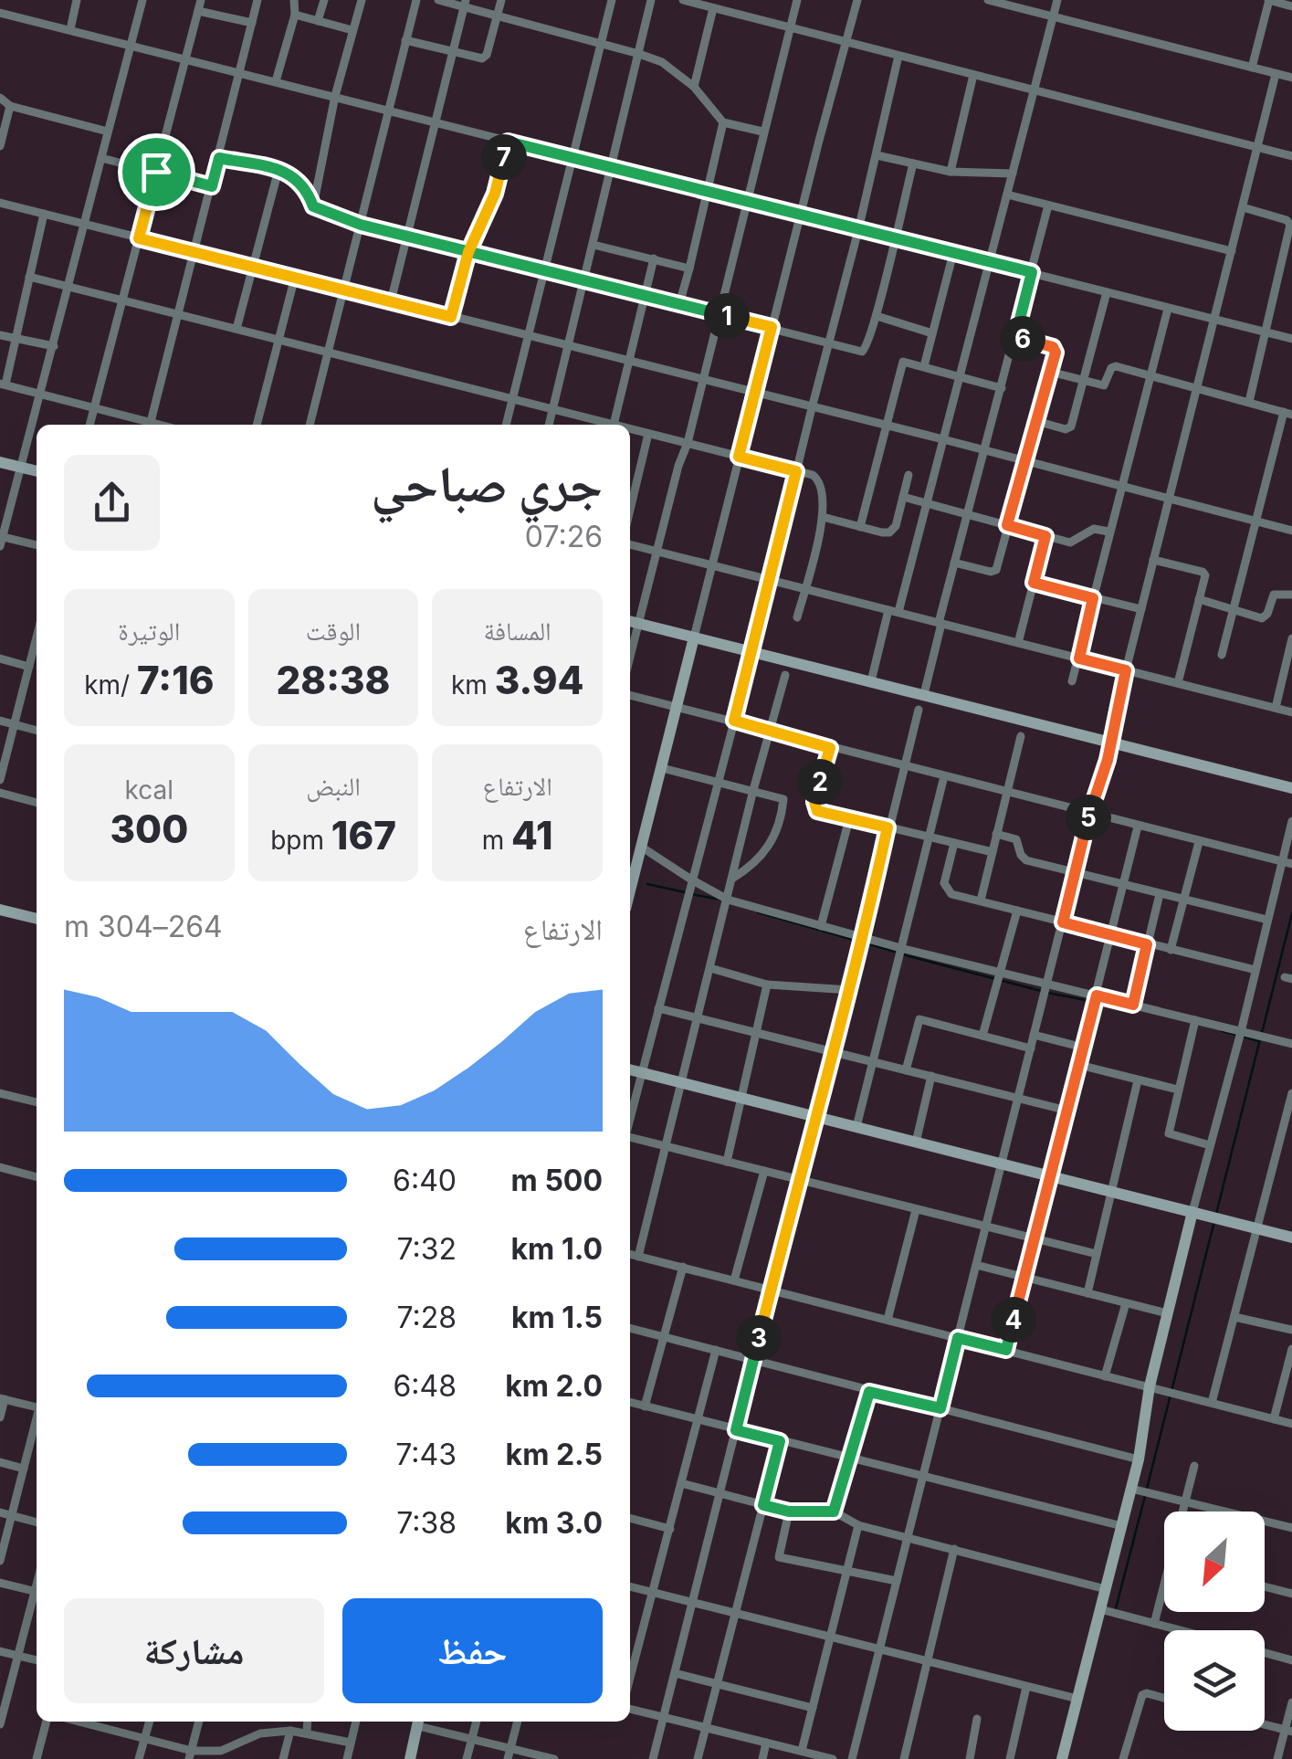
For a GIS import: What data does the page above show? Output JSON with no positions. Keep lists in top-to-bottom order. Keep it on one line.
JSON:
{"north":"bottom left","page":{"pins":["7","1","6","2","5","4","3"],"heading":["جري صباحي","07:26"],"stats":[["المسافة","3.94 km"],["الوقت","28:38"],["الوتيرة","7:16 /km"],["الارتفاع","41 m"],["النبض","167 bpm"],["kcal","300"]],"chart":["الارتفاع","264–304 m"],"list":[{"name":"500 m","note":"6:40"},{"name":"1.0 km","note":"7:32"},{"name":"1.5 km","note":"7:28"},{"name":"2.0 km","note":"6:48"},{"name":"2.5 km","note":"7:43"},{"name":"3.0 km","note":"7:38"}],"buttons":["حفظ","مشاركة"]}}
